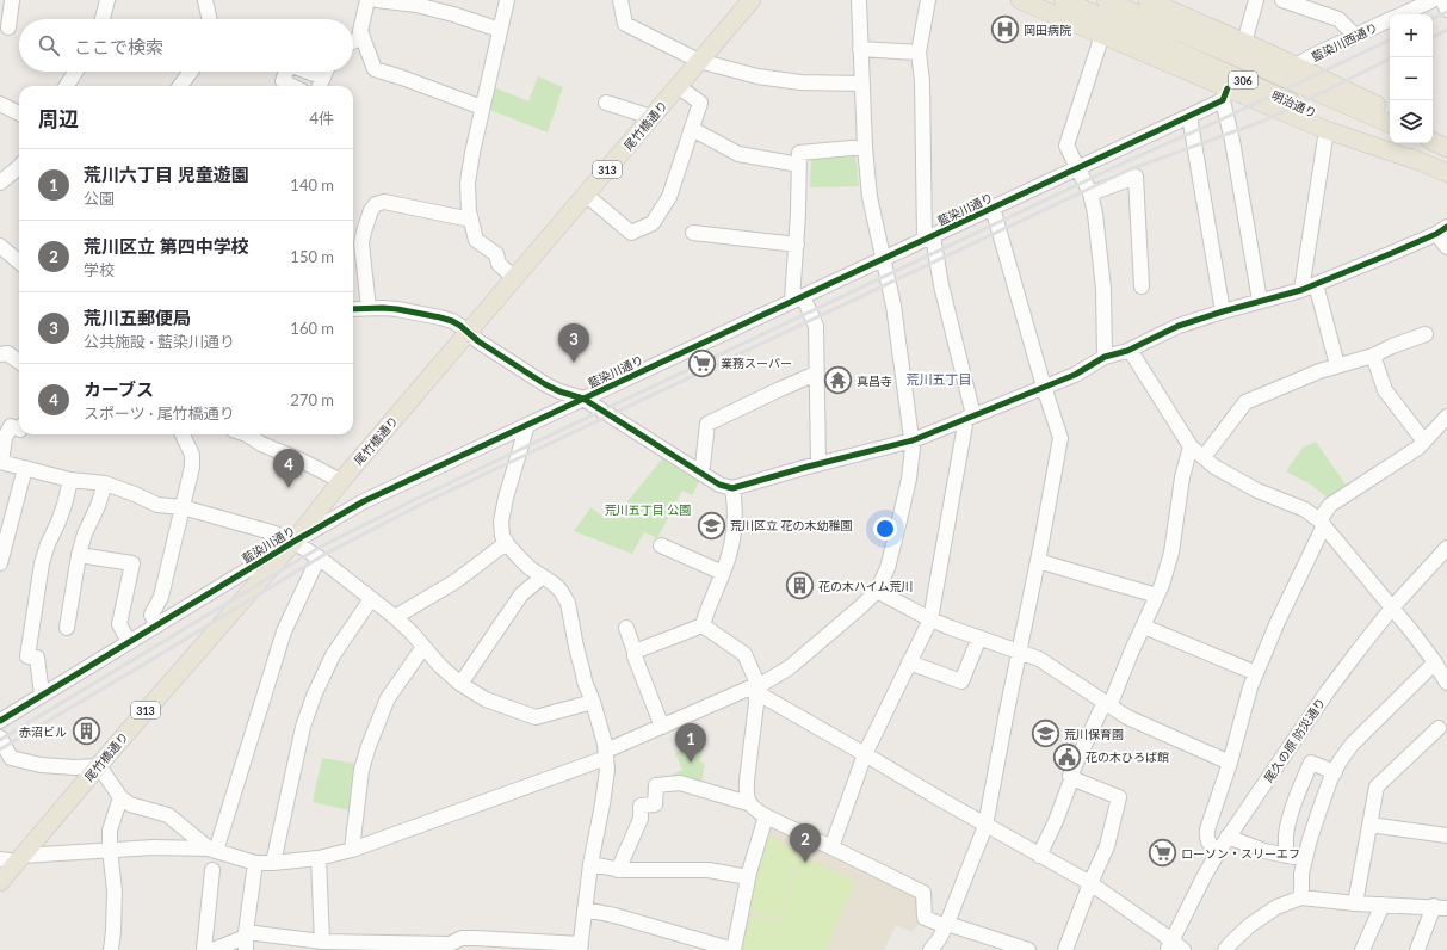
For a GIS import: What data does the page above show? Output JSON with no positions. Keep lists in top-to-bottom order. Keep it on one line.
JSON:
{"streets":{"main road":["306","明治通り","尾竹橋通り","313"],"street":["藍染川西通り","藍染川通り","尾久の原 防災通り"]},"crossings":[["306","明治通り"],["306","藍染川通り"],["尾竹橋通り","藍染川通り"]],"districts":["荒川五丁目"],"parks":["荒川五丁目 公園"],"places":{"hospital":["岡田病院"],"supermarket":["業務スーパー","ローソン・スリーエフ"],"temple":["真昌寺"],"school or university":["荒川区立 花の木幼稚園","荒川保育園"],"building":["花の木ハイム荒川","赤沼ビル"],"public building":["花の木ひろば館"]},"page":{"map_buttons":["+","−"],"search":"ここで検索","heading":["周辺","4件"],"list":[{"mark":"1","name":"荒川六丁目 児童遊園","note":"公園","value":"140 m"},{"mark":"2","name":"荒川区立 第四中学校","note":"学校","value":"150 m"},{"mark":"3","name":"荒川五郵便局","note":"公共施設 · 藍染川通り","value":"160 m"},{"mark":"4","name":"カーブス","note":"スポーツ · 尾竹橋通り","value":"270 m"}],"pins":["3","4","1","2"]}}
